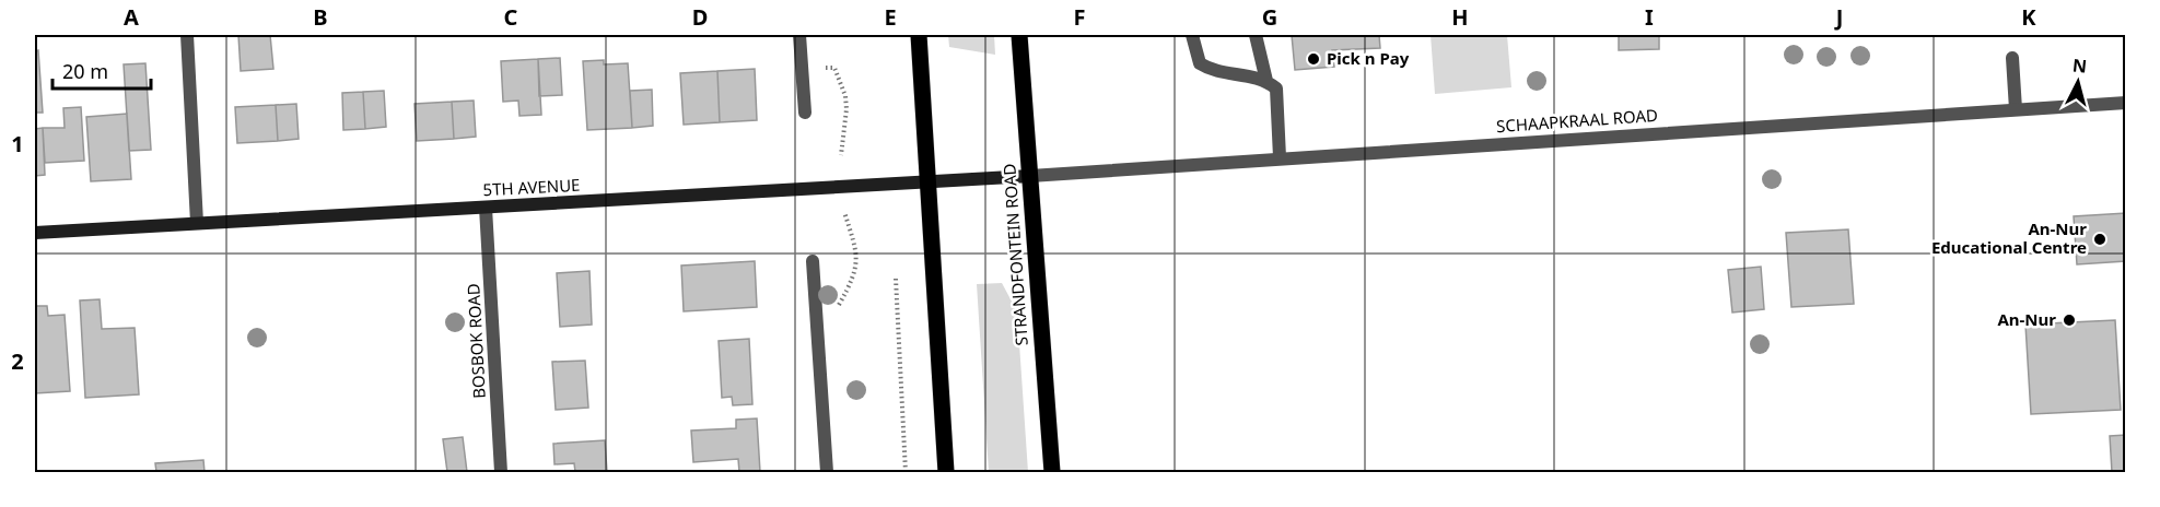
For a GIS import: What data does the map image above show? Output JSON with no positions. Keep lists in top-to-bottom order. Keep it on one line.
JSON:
{"streets":{"main road":["5TH AVENUE","STRANDFONTEIN ROAD"],"street":["SCHAAPKRAAL ROAD","BOSBOK ROAD"]},"crossings":[["SCHAAPKRAAL ROAD","5TH AVENUE"],["SCHAAPKRAAL ROAD","STRANDFONTEIN ROAD"],["5TH AVENUE","STRANDFONTEIN ROAD"],["5TH AVENUE","BOSBOK ROAD"]],"places":["Pick n Pay","An-Nur Educational Centre","An-Nur"],"scale_bar":"20 m","north":"top","grid":{"columns":["A","B","C","D","E","F","G","H","I","J","K"],"rows":["1","2"]}}
